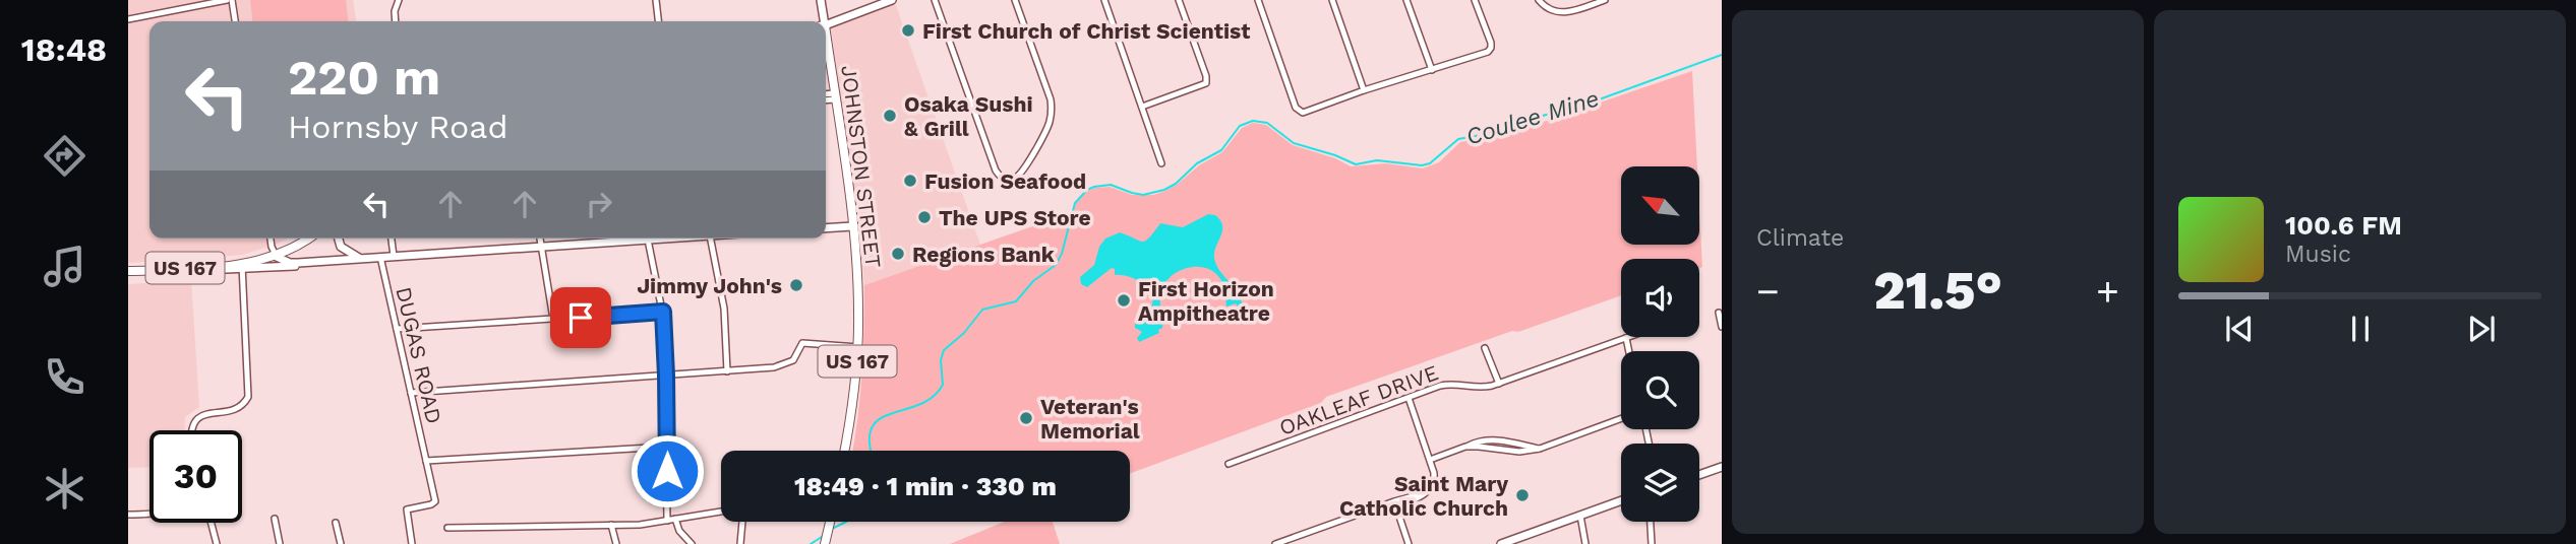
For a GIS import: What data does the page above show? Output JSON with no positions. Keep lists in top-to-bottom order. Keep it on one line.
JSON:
{"streets":{"main road":["JOHNSTON STREET","US 167"],"street":["DUGAS ROAD","OAKLEAF DRIVE"]},"water":["Coulee Mine"],"places":["First Church of Christ Scientist","Osaka Sushi & Grill","Fusion Seafood","The UPS Store","Regions Bank","Jimmy John's","First Horizon Ampitheatre","Veteran's Memorial","Saint Mary Catholic Church"],"north":"top left","page":{"tabs":"18:48","tile":"Climate","turn":["220 m","Hornsby Road"],"song":["100.6 FM","Music"],"heat":["−","21.5°","+"],"limit":"30","trip":"18:49 · 1 min · 330 m"}}
